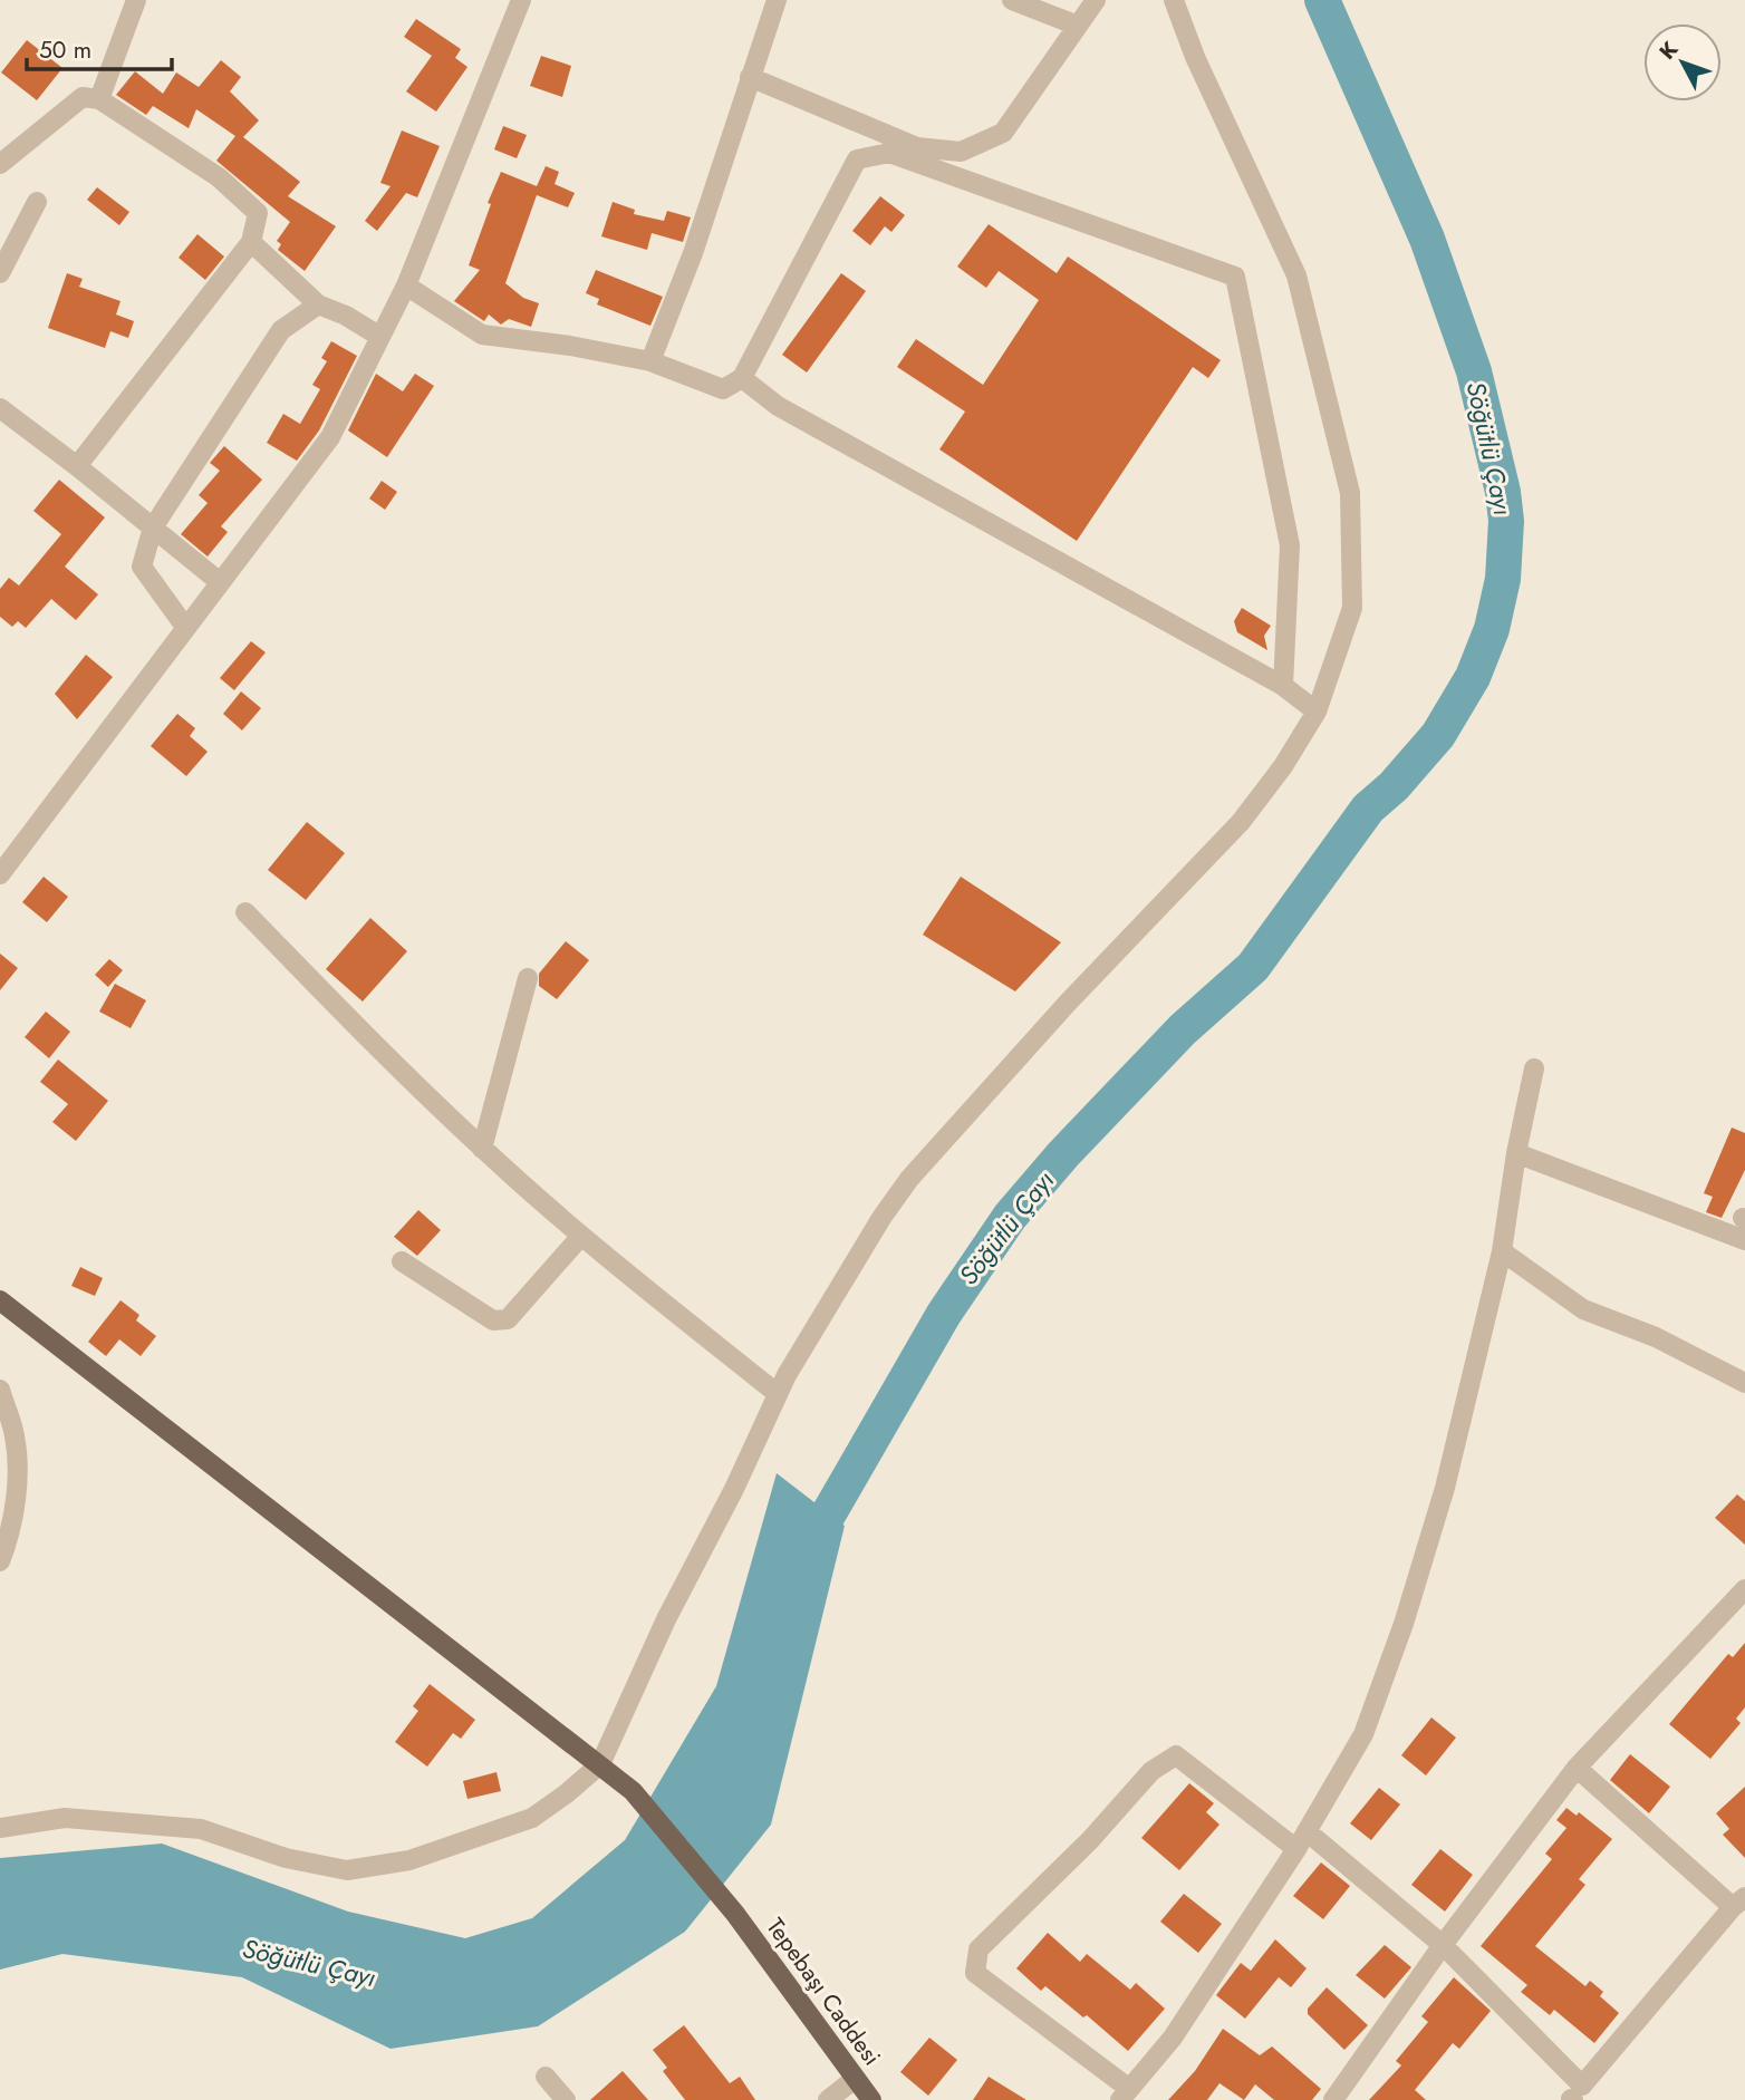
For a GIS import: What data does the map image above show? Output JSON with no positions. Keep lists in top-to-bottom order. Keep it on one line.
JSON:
{"streets":{"main road":["Tepebaşı Caddesi"]},"water":["Söğütlü Çayı"],"scale_bar":"50 m","north":"top left"}
